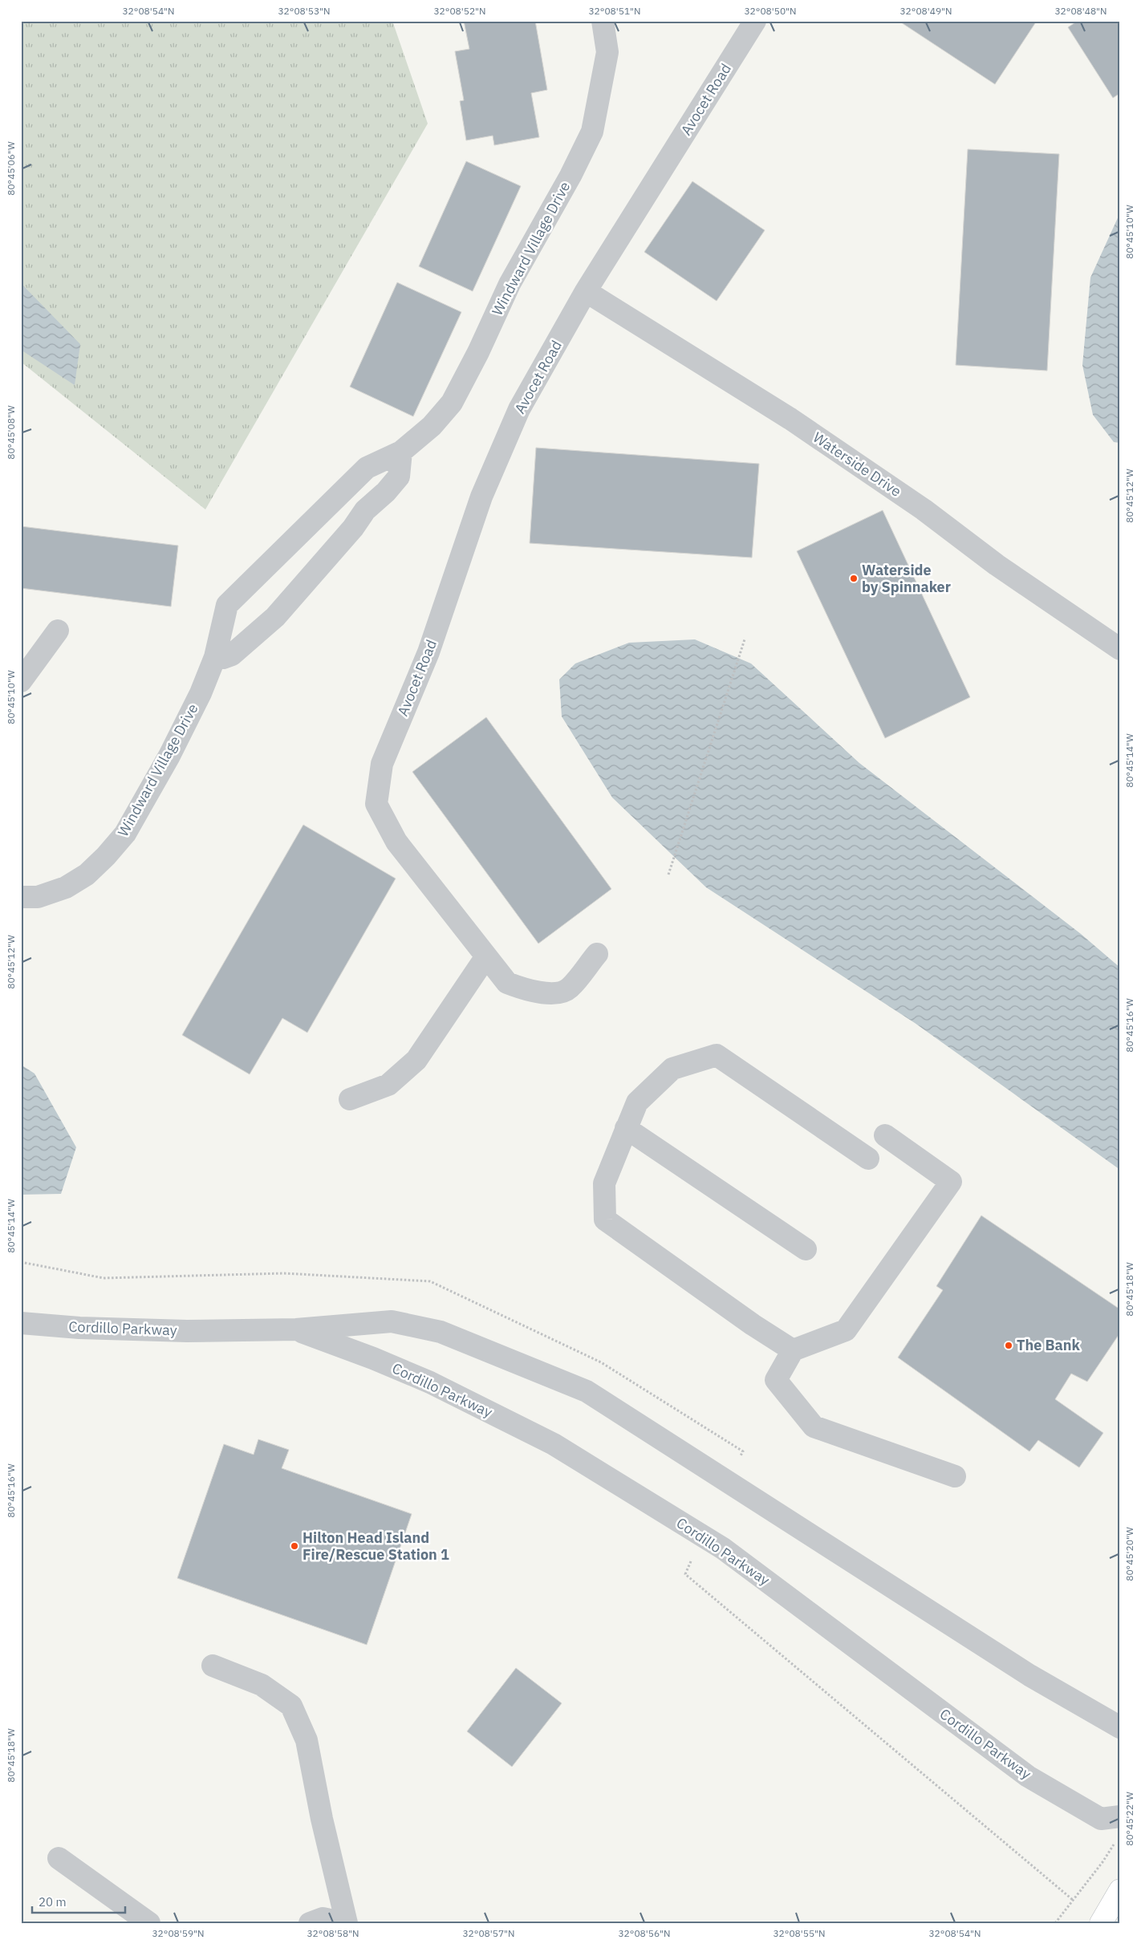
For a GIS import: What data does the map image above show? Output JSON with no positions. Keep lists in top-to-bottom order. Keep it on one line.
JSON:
{"streets":{"street":["Avocet Road","Windward Village Drive","Waterside Drive","Cordillo Parkway"]},"crossings":[["Avocet Road","Waterside Drive"]],"places":["Waterside by Spinnaker","The Bank","Hilton Head Island Fire/Rescue Station 1"],"scale_bar":"20 m","coordinates":["32°08'54\"N","32°08'53\"N","32°08'52\"N","32°08'51\"N","32°08'50\"N","32°08'49\"N","32°08'48\"N","80°45'06\"W","80°45'10\"W","80°45'08\"W","80°45'12\"W","80°45'14\"W","80°45'16\"W","80°45'18\"W","80°45'20\"W","80°45'22\"W","32°08'59\"N","32°08'58\"N","32°08'57\"N","32°08'56\"N","32°08'55\"N"]}
